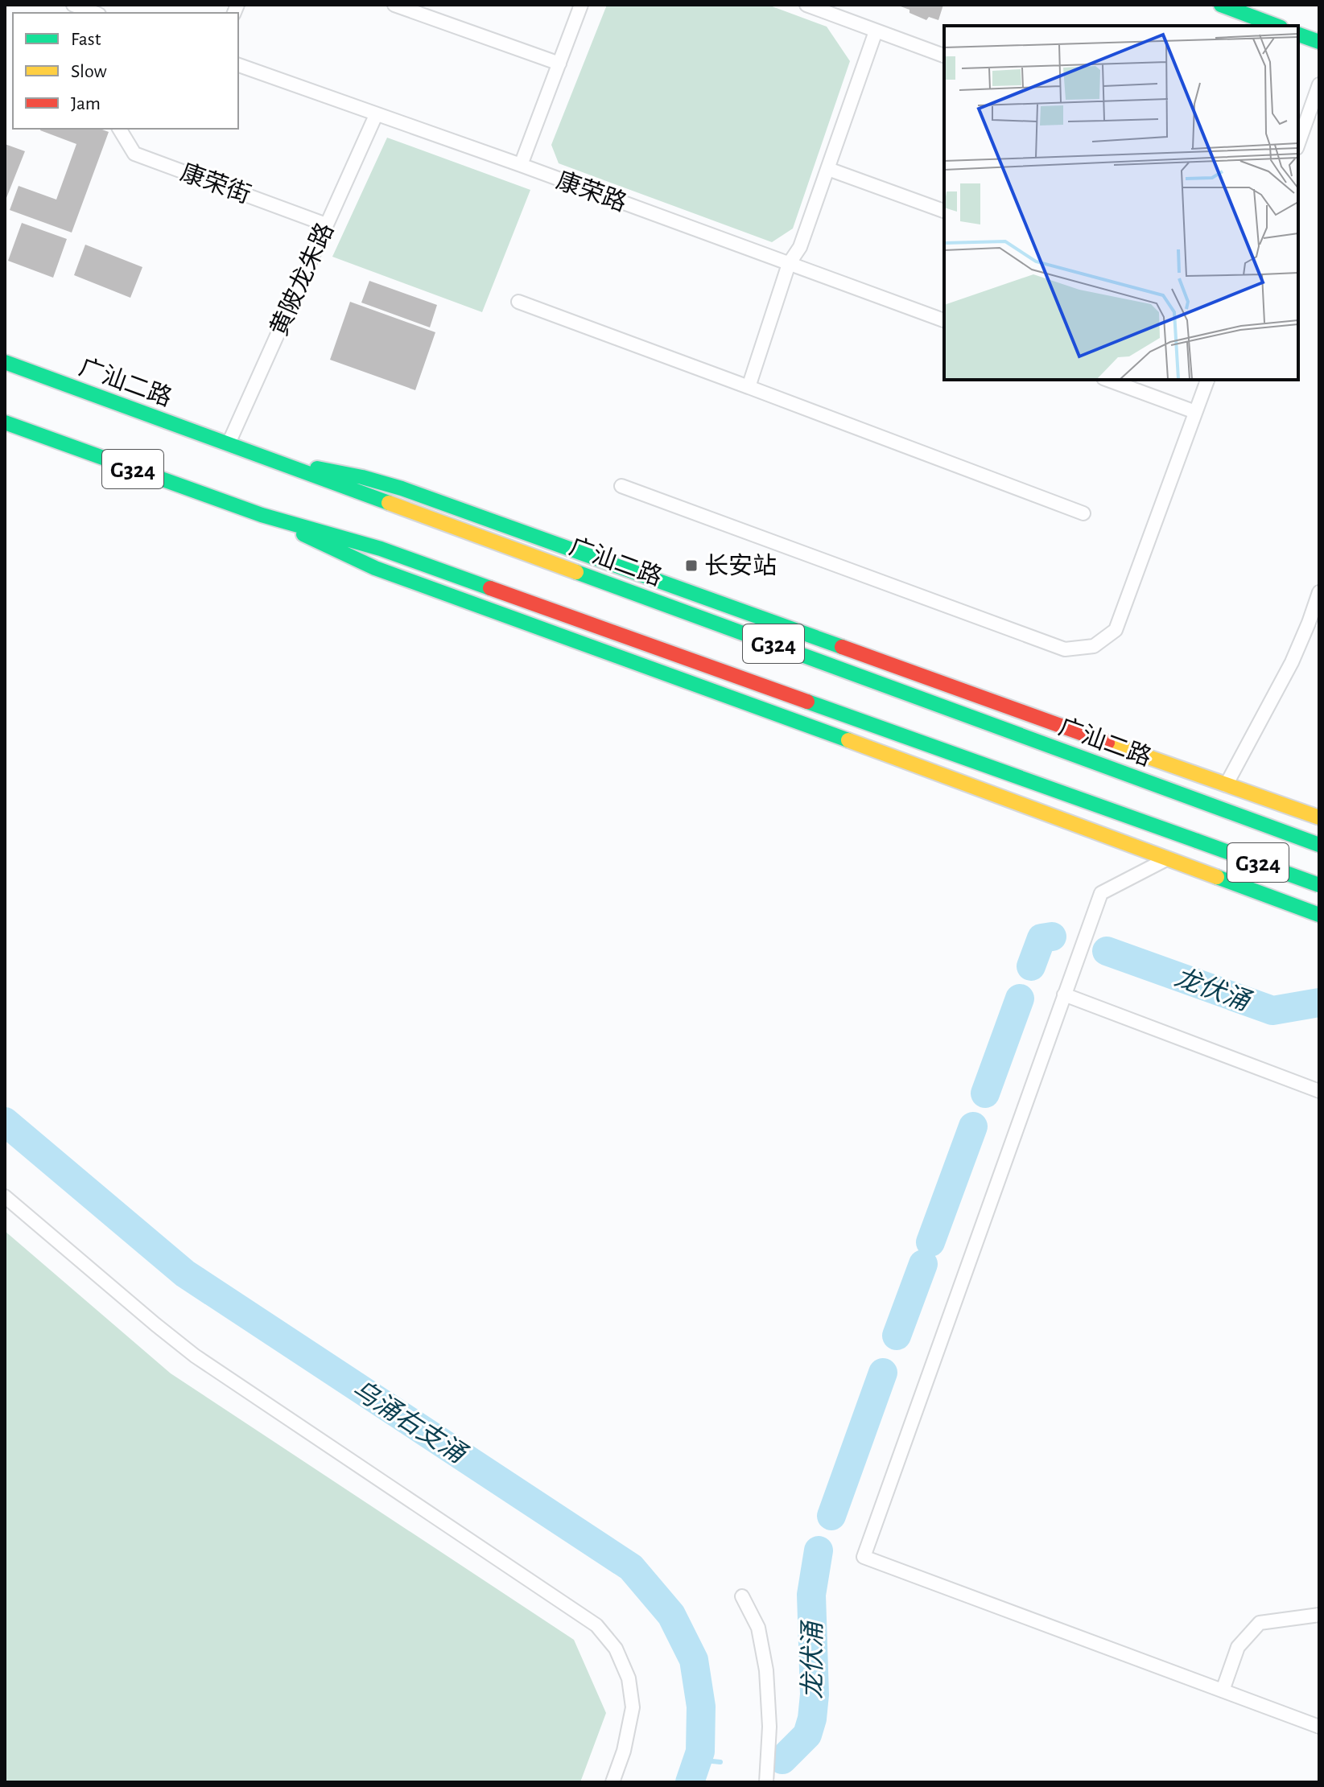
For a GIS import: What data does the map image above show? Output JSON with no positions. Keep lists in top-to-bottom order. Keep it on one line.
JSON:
{"streets":{"main road":["广汕二路","G324"],"street":["康荣街","康荣路","黄陂龙朱路"]},"crossings":[["康荣街","黄陂龙朱路"],["康荣路","黄陂龙朱路"],["黄陂龙朱路","广汕二路"]],"water":["龙伏涌","乌涌右支涌"],"places":{"transit":["长安站"]},"legend":["Fast","Slow","Jam"]}
